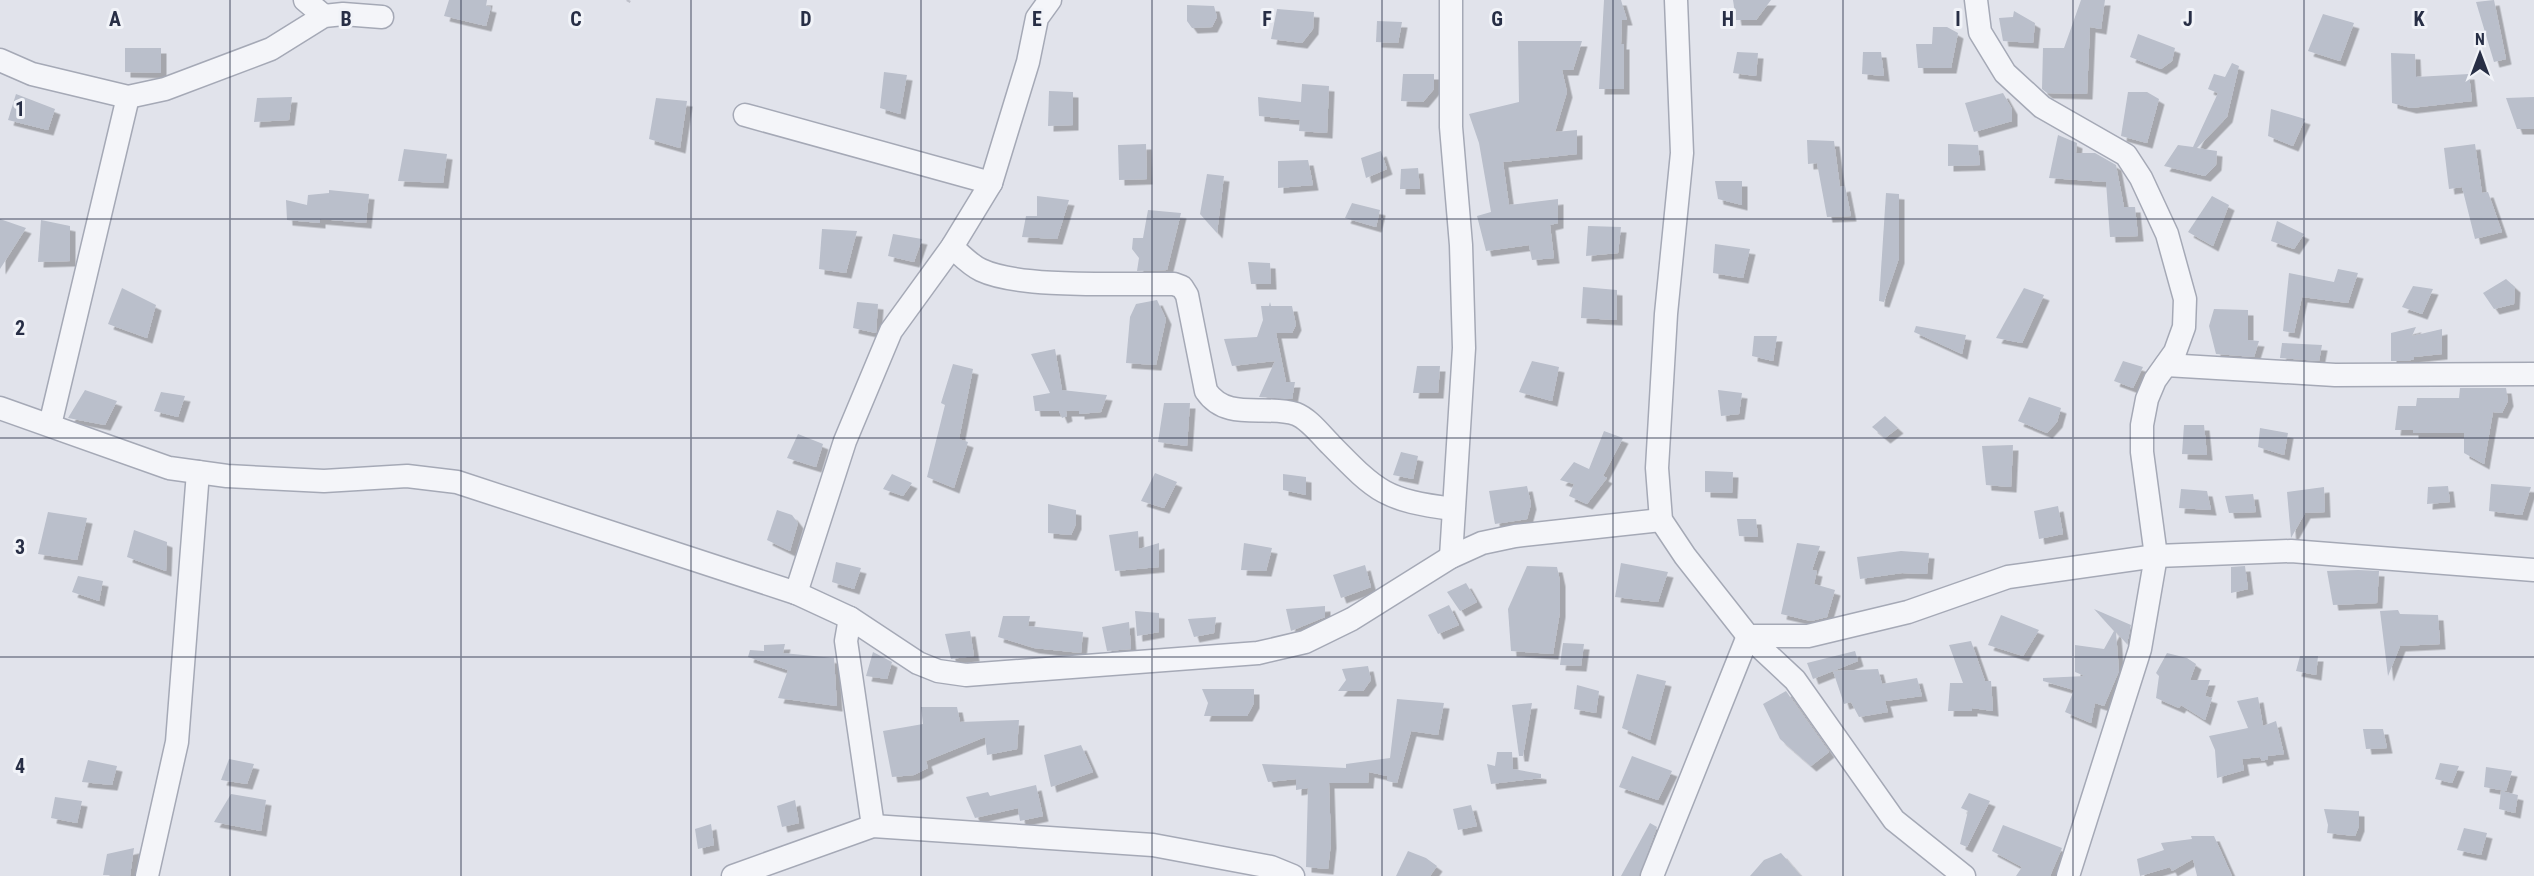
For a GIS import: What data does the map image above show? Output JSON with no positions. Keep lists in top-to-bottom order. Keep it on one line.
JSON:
{"north":"top","grid":{"columns":["A","B","C","D","E","F","G","H","I","J","K"],"rows":["1","2","3","4"]}}
